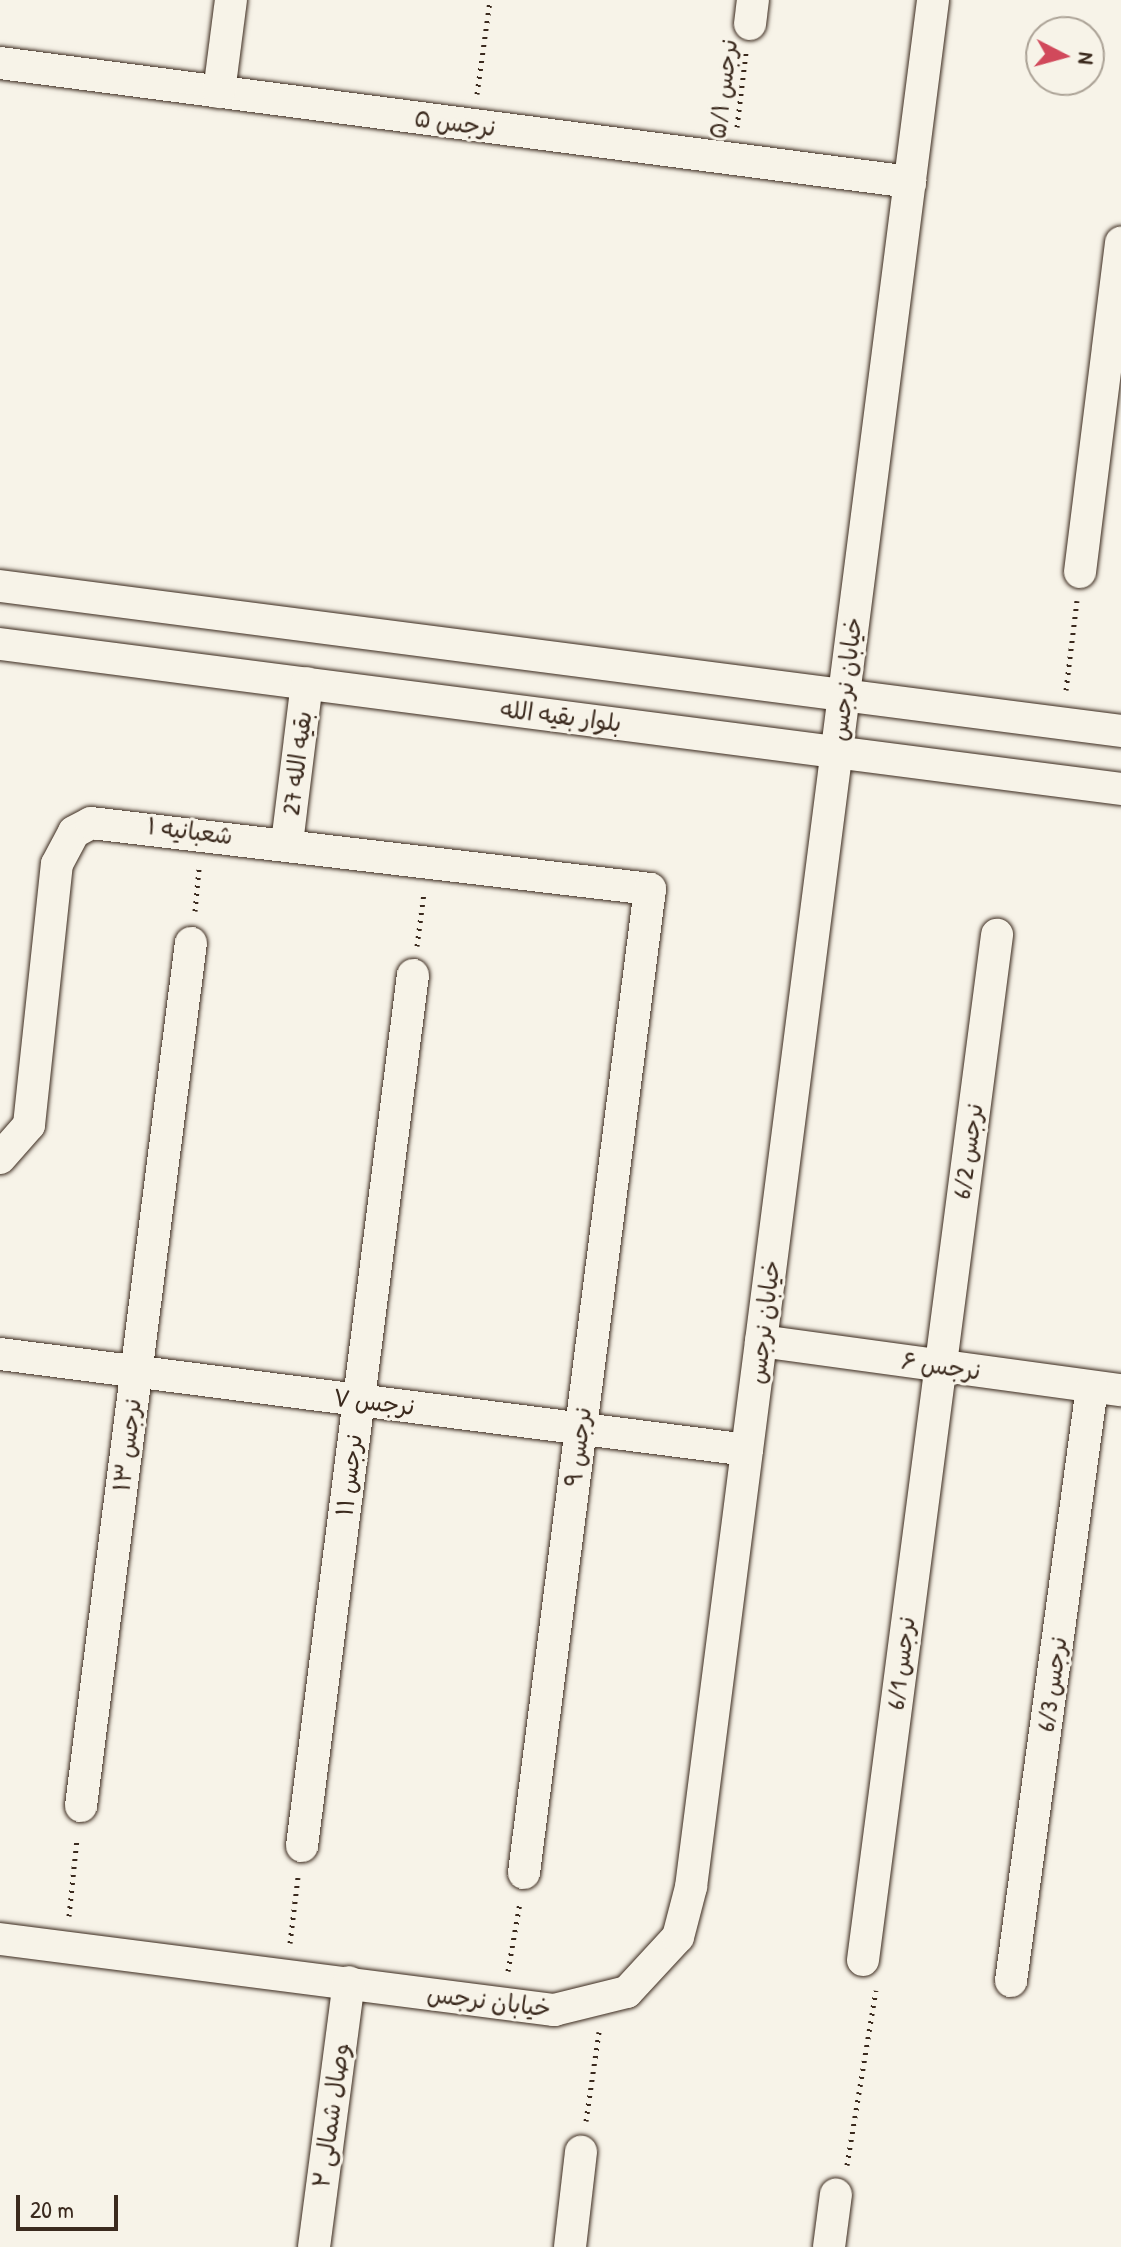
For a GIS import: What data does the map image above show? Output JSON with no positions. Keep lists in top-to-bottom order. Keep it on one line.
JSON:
{"streets":{"street":["نرجس ۵","خیابان نرجس","بلوار بقیه الله","بقیه الله 27","شعبانیه ۱","نرجس 6/2","نرجس ۶","نرجس ۷","نرجس ۱۳","نرجس ۹","نرجس ۱۱","نرجس 6/1","نرجس 6/3","وصال شمالی ۲"],"path":["نرجس ۵/۱"]},"crossings":[["نرجس ۵/۱","نرجس ۵"],["نرجس ۵","خیابان نرجس"],["خیابان نرجس","بلوار بقیه الله"],["خیابان نرجس","نرجس ۶"],["خیابان نرجس","نرجس ۷"],["خیابان نرجس","وصال شمالی ۲"],["بلوار بقیه الله","بقیه الله 27"],["بقیه الله 27","شعبانیه ۱"],["شعبانیه ۱","نرجس ۹"],["نرجس 6/2","نرجس ۶"],["نرجس 6/2","نرجس 6/1"],["نرجس ۶","نرجس 6/1"],["نرجس ۶","نرجس 6/3"],["نرجس ۷","نرجس ۱۳"],["نرجس ۷","نرجس ۹"],["نرجس ۷","نرجس ۱۱"]],"scale_bar":"20 m","north":"right"}
